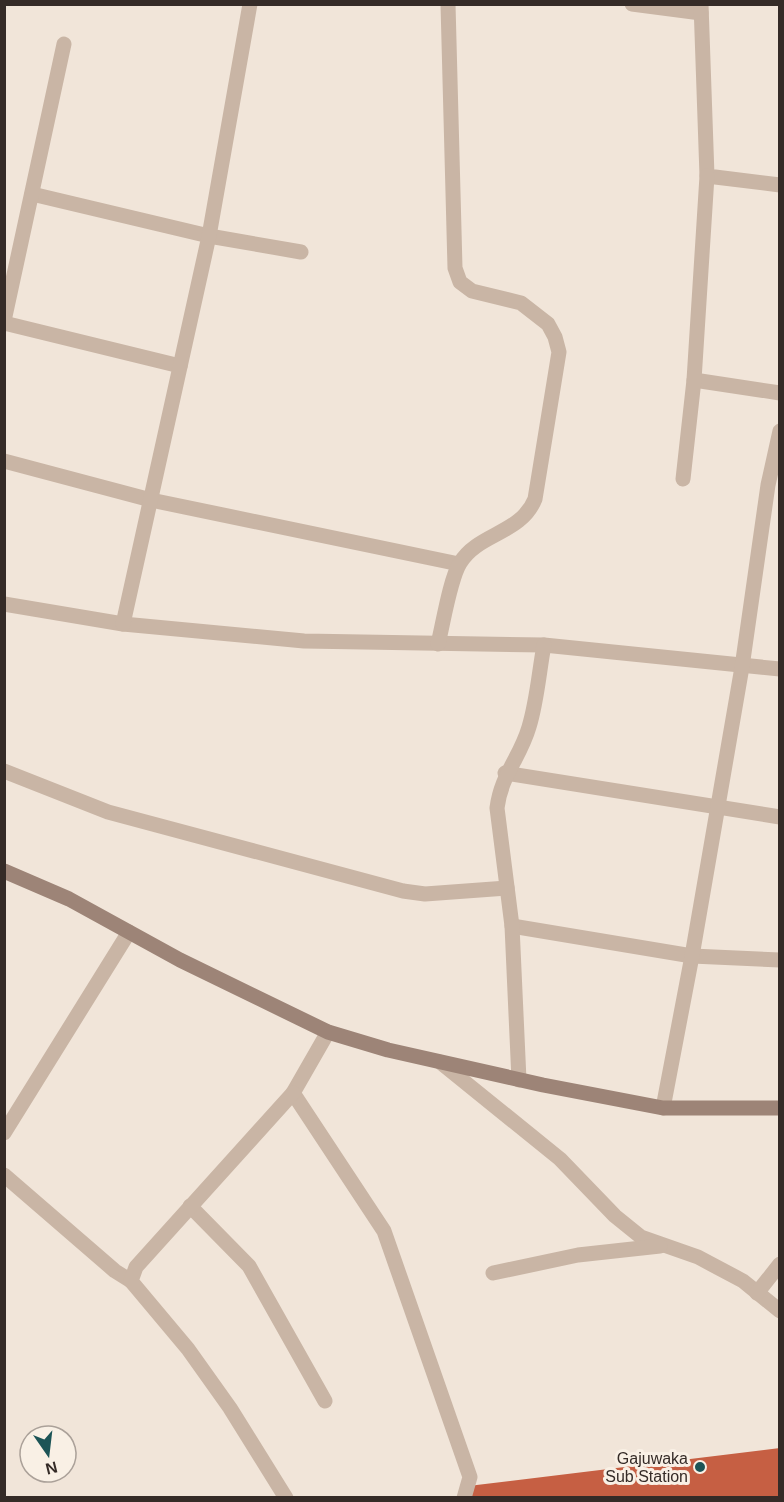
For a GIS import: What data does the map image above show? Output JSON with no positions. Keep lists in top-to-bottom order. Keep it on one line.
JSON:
{"places":["Gajuwaka Sub Station"],"north":"bottom"}
